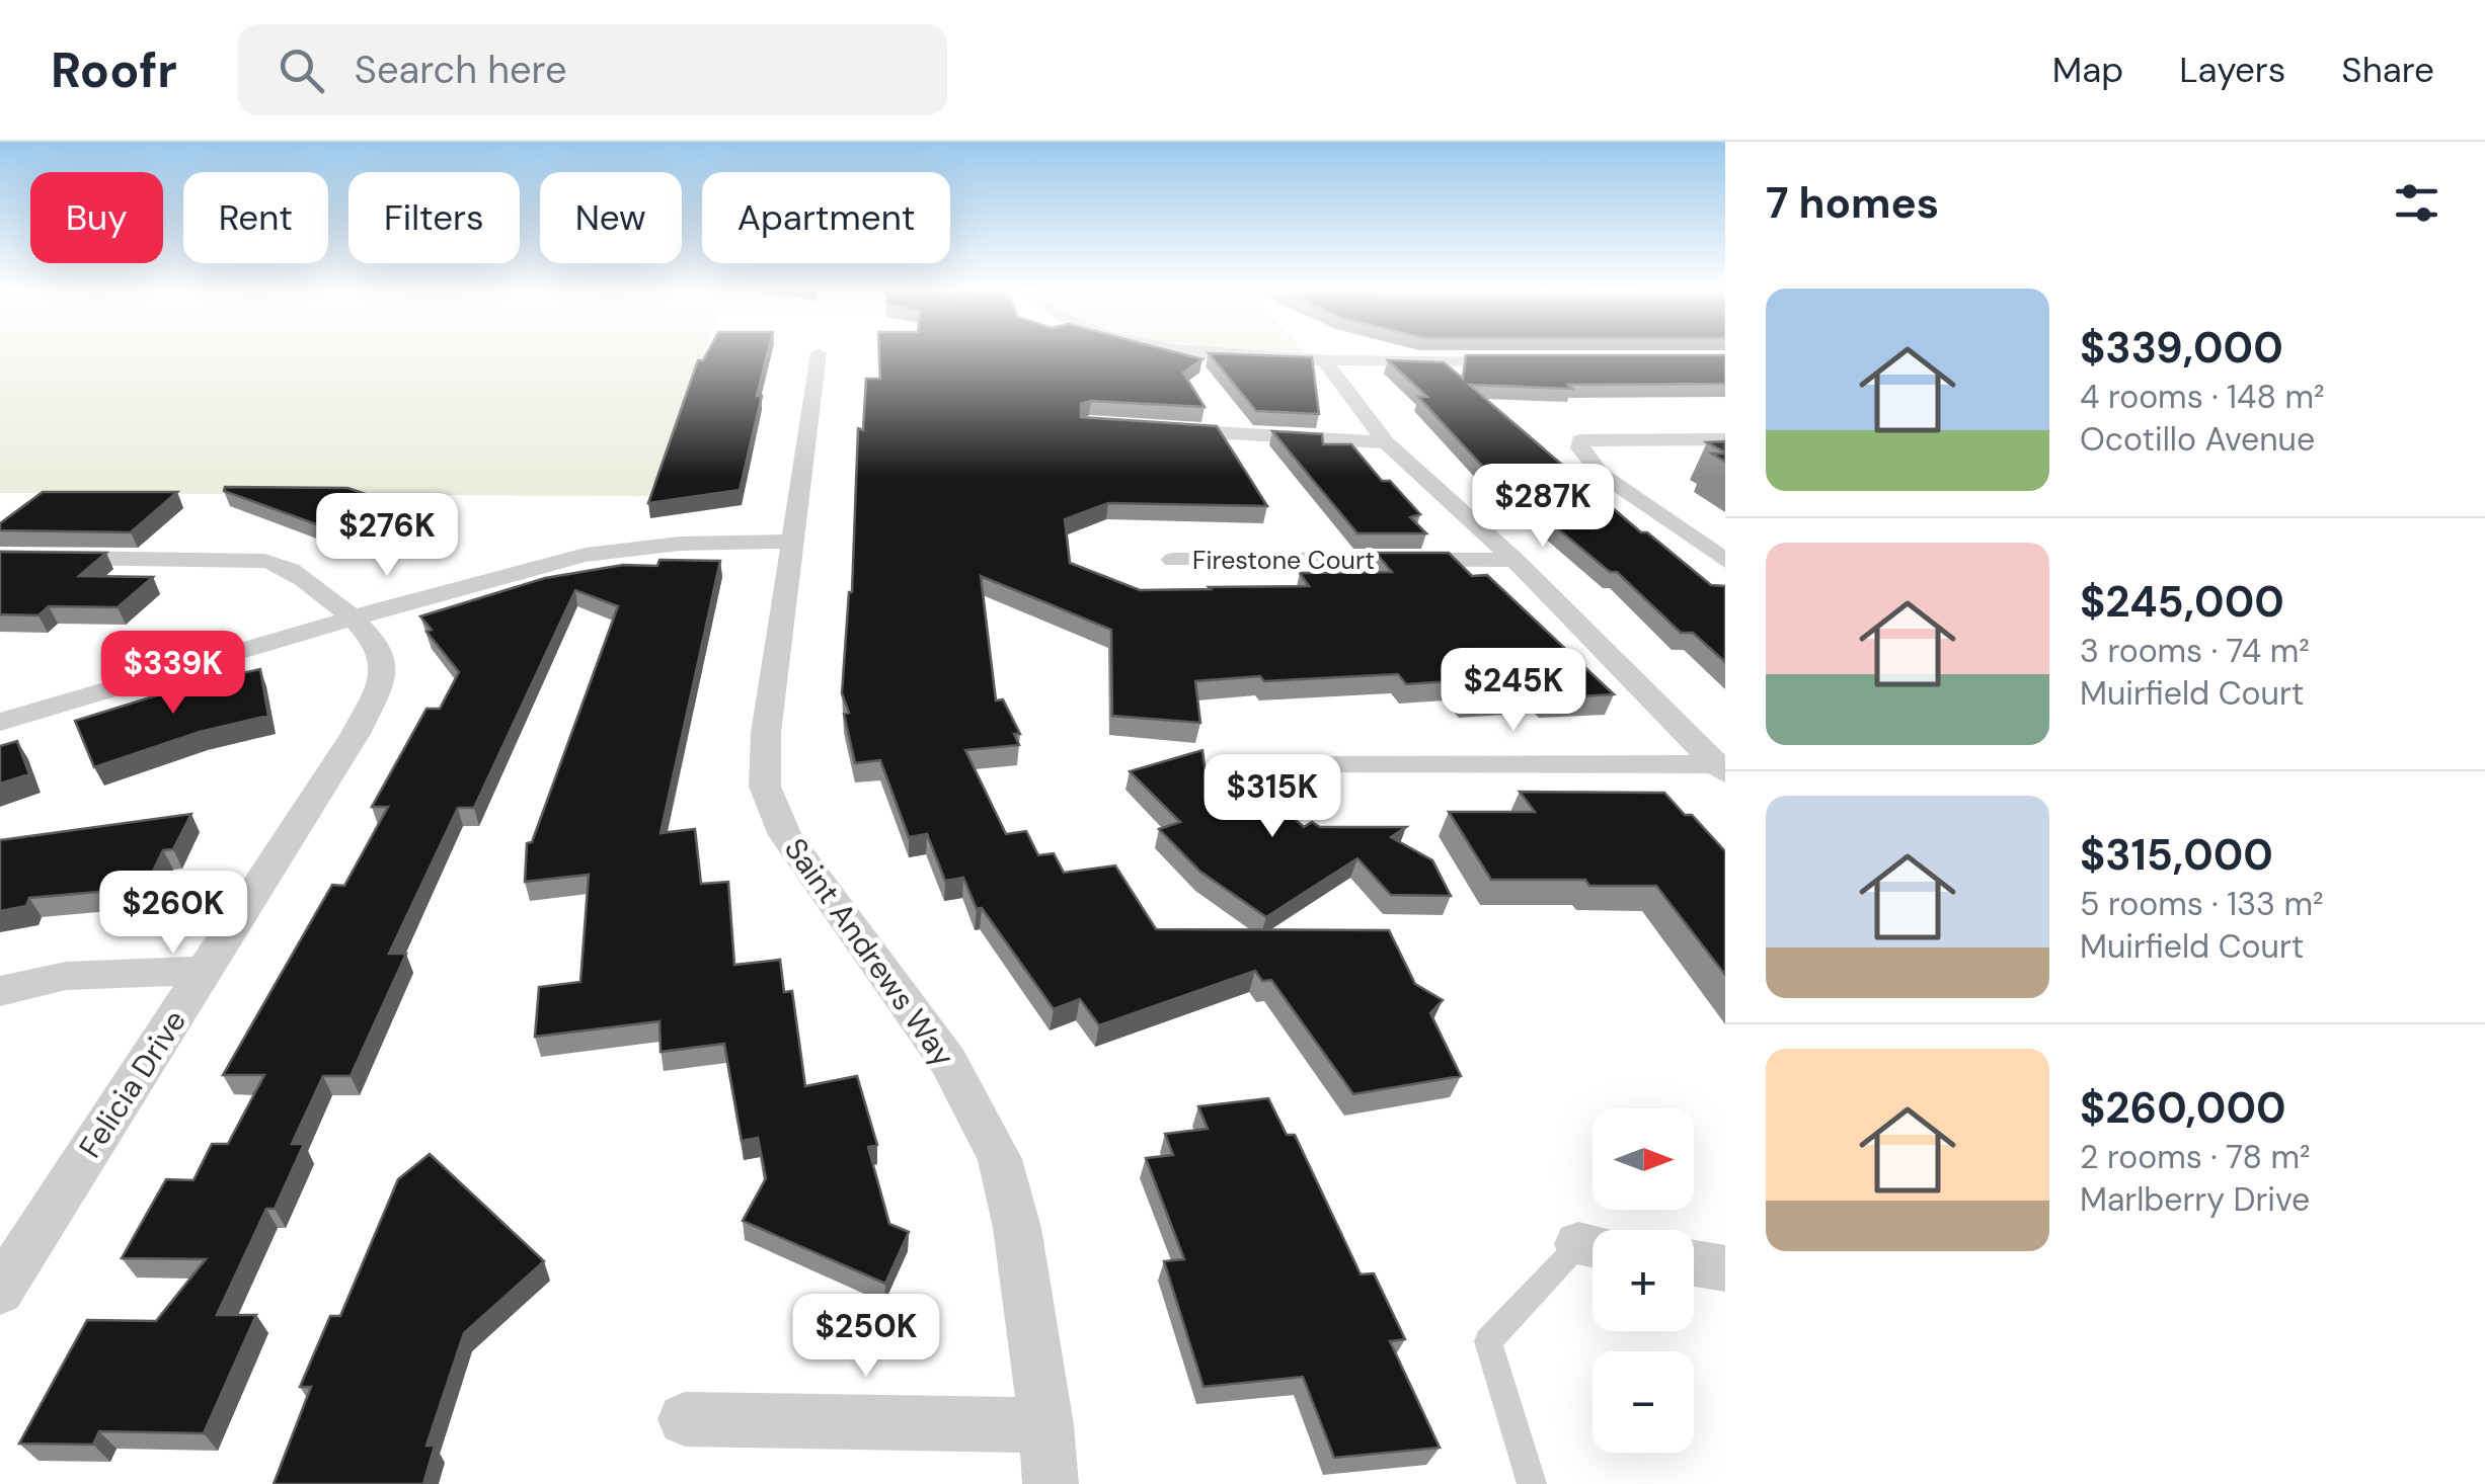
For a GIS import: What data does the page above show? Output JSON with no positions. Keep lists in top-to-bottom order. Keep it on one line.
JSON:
{"streets":{"street":["Firestone Court","Saint Andrews Way","Felicia Drive"]},"north":"right","page":{"header":"Roofr","search":"Search here","nav":["Map","Layers","Share"],"heading":"7 homes","chip":["Buy","Rent","Filters","New","Apartment"],"list":[{"name":"$339,000","note":"4 rooms · 148 m² · Ocotillo Avenue"},{"name":"$245,000","note":"3 rooms · 74 m² · Muirfield Court"},{"name":"$315,000","note":"5 rooms · 133 m² · Muirfield Court"},{"name":"$260,000","note":"2 rooms · 78 m² · Marlberry Drive"}],"price":["$287K","$276K","$339K","$245K","$315K","$260K","$250K"],"map_buttons":["+","−"]}}
